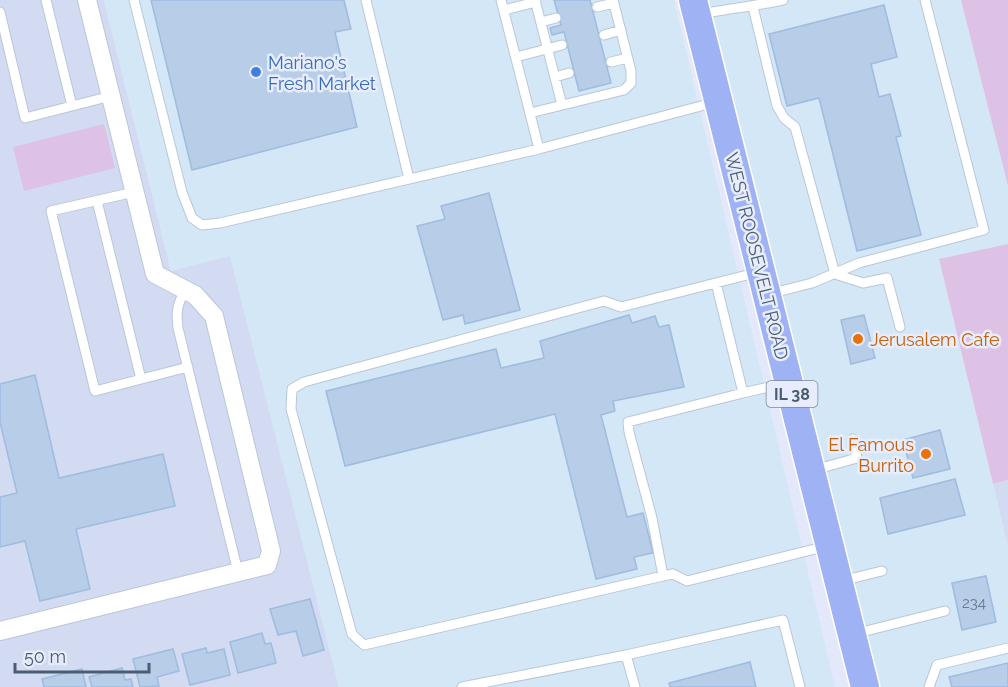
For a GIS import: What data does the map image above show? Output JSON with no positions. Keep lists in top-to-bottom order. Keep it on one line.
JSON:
{"streets":{"main road":["WEST ROOSEVELT ROAD","IL 38"]},"places":["Mariano's Fresh Market","Jerusalem Cafe","El Famous Burrito"],"house_numbers":["234"],"scale_bar":"50 m"}
